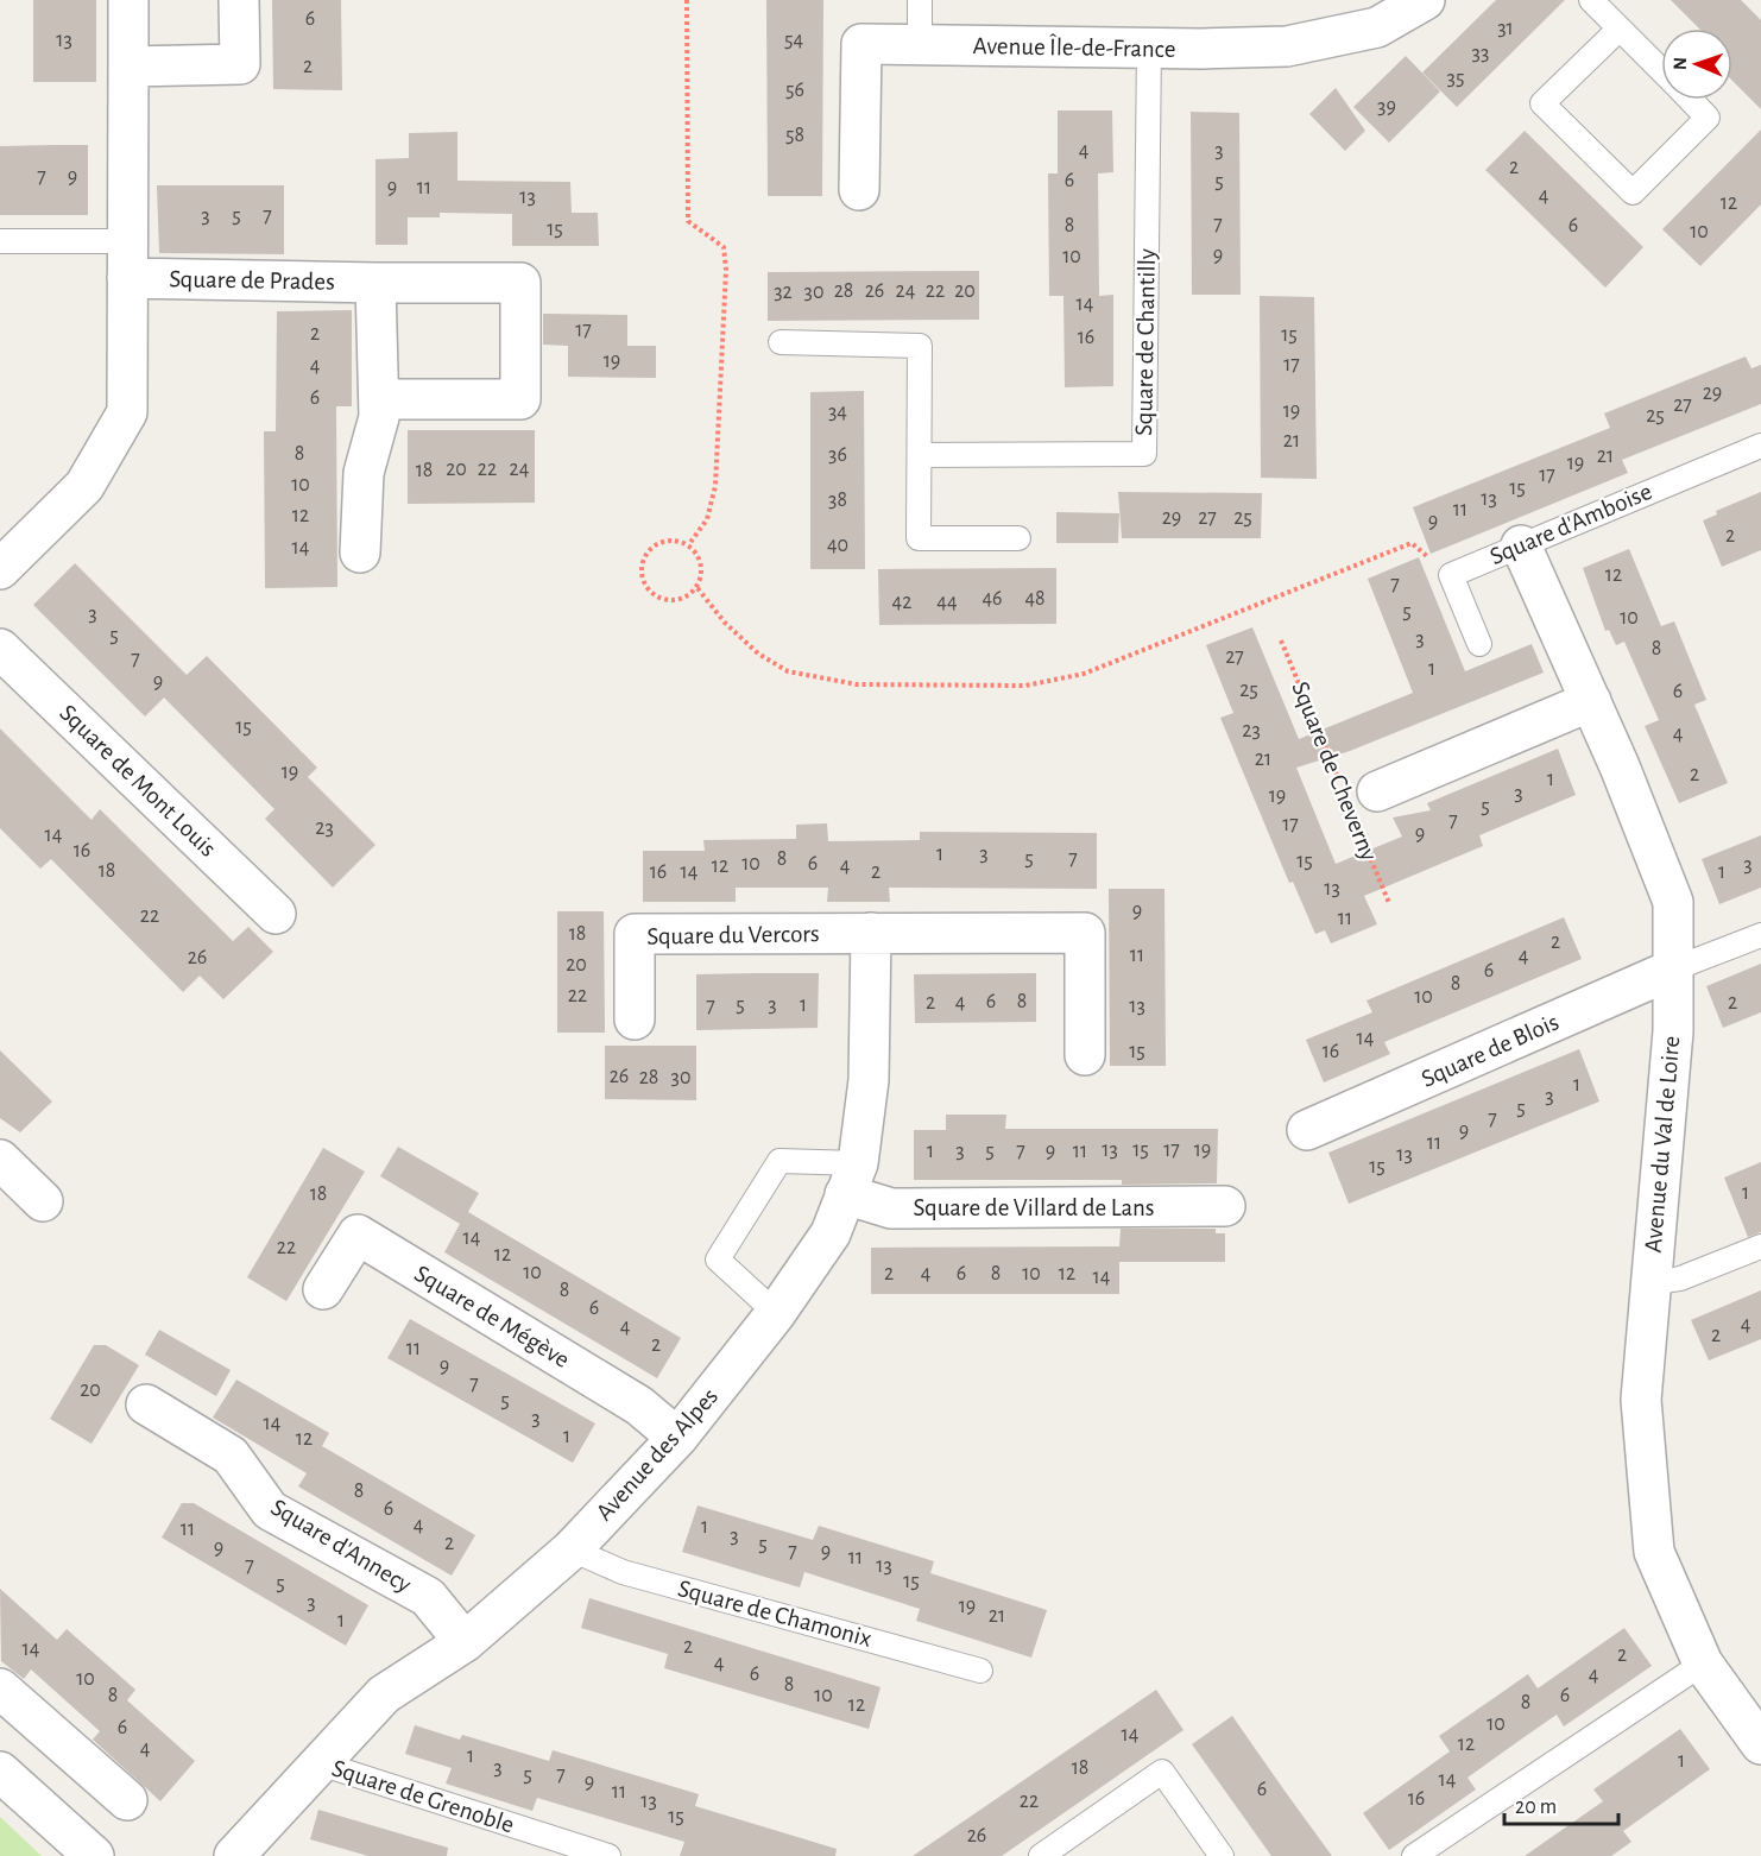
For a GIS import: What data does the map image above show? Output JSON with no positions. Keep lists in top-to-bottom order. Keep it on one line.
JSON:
{"streets":{"street":["Avenue Île-de-France","Square de Prades","Square de Cheverny","Square de Mont Louis","Square du Vercors","Square de Blois","Avenue du Val de Loire","Square de Villard de Lans","Square de Mégève","Avenue des Alpes","Square d'Annecy"],"lane":["Square de Chantilly","Square d'Amboise","Square de Chamonix","Square de Grenoble"]},"crossings":[["Avenue Île-de-France","Square de Chantilly"],["Square d'Amboise","Avenue du Val de Loire"],["Square de Cheverny","Avenue du Val de Loire"],["Square du Vercors","Avenue des Alpes"],["Square de Blois","Avenue du Val de Loire"],["Square de Villard de Lans","Avenue des Alpes"],["Square de Mégève","Avenue des Alpes"],["Avenue des Alpes","Square d'Annecy"],["Avenue des Alpes","Square de Chamonix"],["Avenue des Alpes","Square de Grenoble"]],"house_numbers":["6","31","13","54","33","2","35","56","39","58","4","3","2","7","9","6","5","9","11","4","13","12","3","5","7","7","8","6","15","10","9","10","28","26","24","22","20","32","30","14","17","2","15","16","19","17","4","29","6","27","19","34","25","21","8","36","21","19","20","22","24","18","17","10","15","13","38","11","12","29","27","25","9","2","40","14","12","7","46","48","42","44","5","3","10","5","3","8","27","7","1","9","25","6","15","23","4","21","19","2","1","3","19","5","7","17","23","9","14","16","1","3","8","5","7","15","10","6","3","12","4","18","16","14","2","1","13","9","22","11","18","2","11","4","26","20","6","8","22","10","6","8","2","4","2","5","3","1","7","13","14","15","16","26","28","30","1","3","5","7","9","11","13","15","17","19","1","3","5","7","9","11","13","15","1","18","14","22","12","10","2","4","6","8","10","12","14","8","6","4","4","2","2","11","9","7","20","5","3","14","1","12","8","6","4","1","11","3","2","5","9","7","9","11","7","13","15","5","3","19","21","1","2","14","2","4","6","4","10","8","8","10","6","8","12","10","6","14","12","4","1","1","3","18","5","7","14","9","6","11","16","13","22","15","26"],"scale_bar":"20 m","north":"left"}
